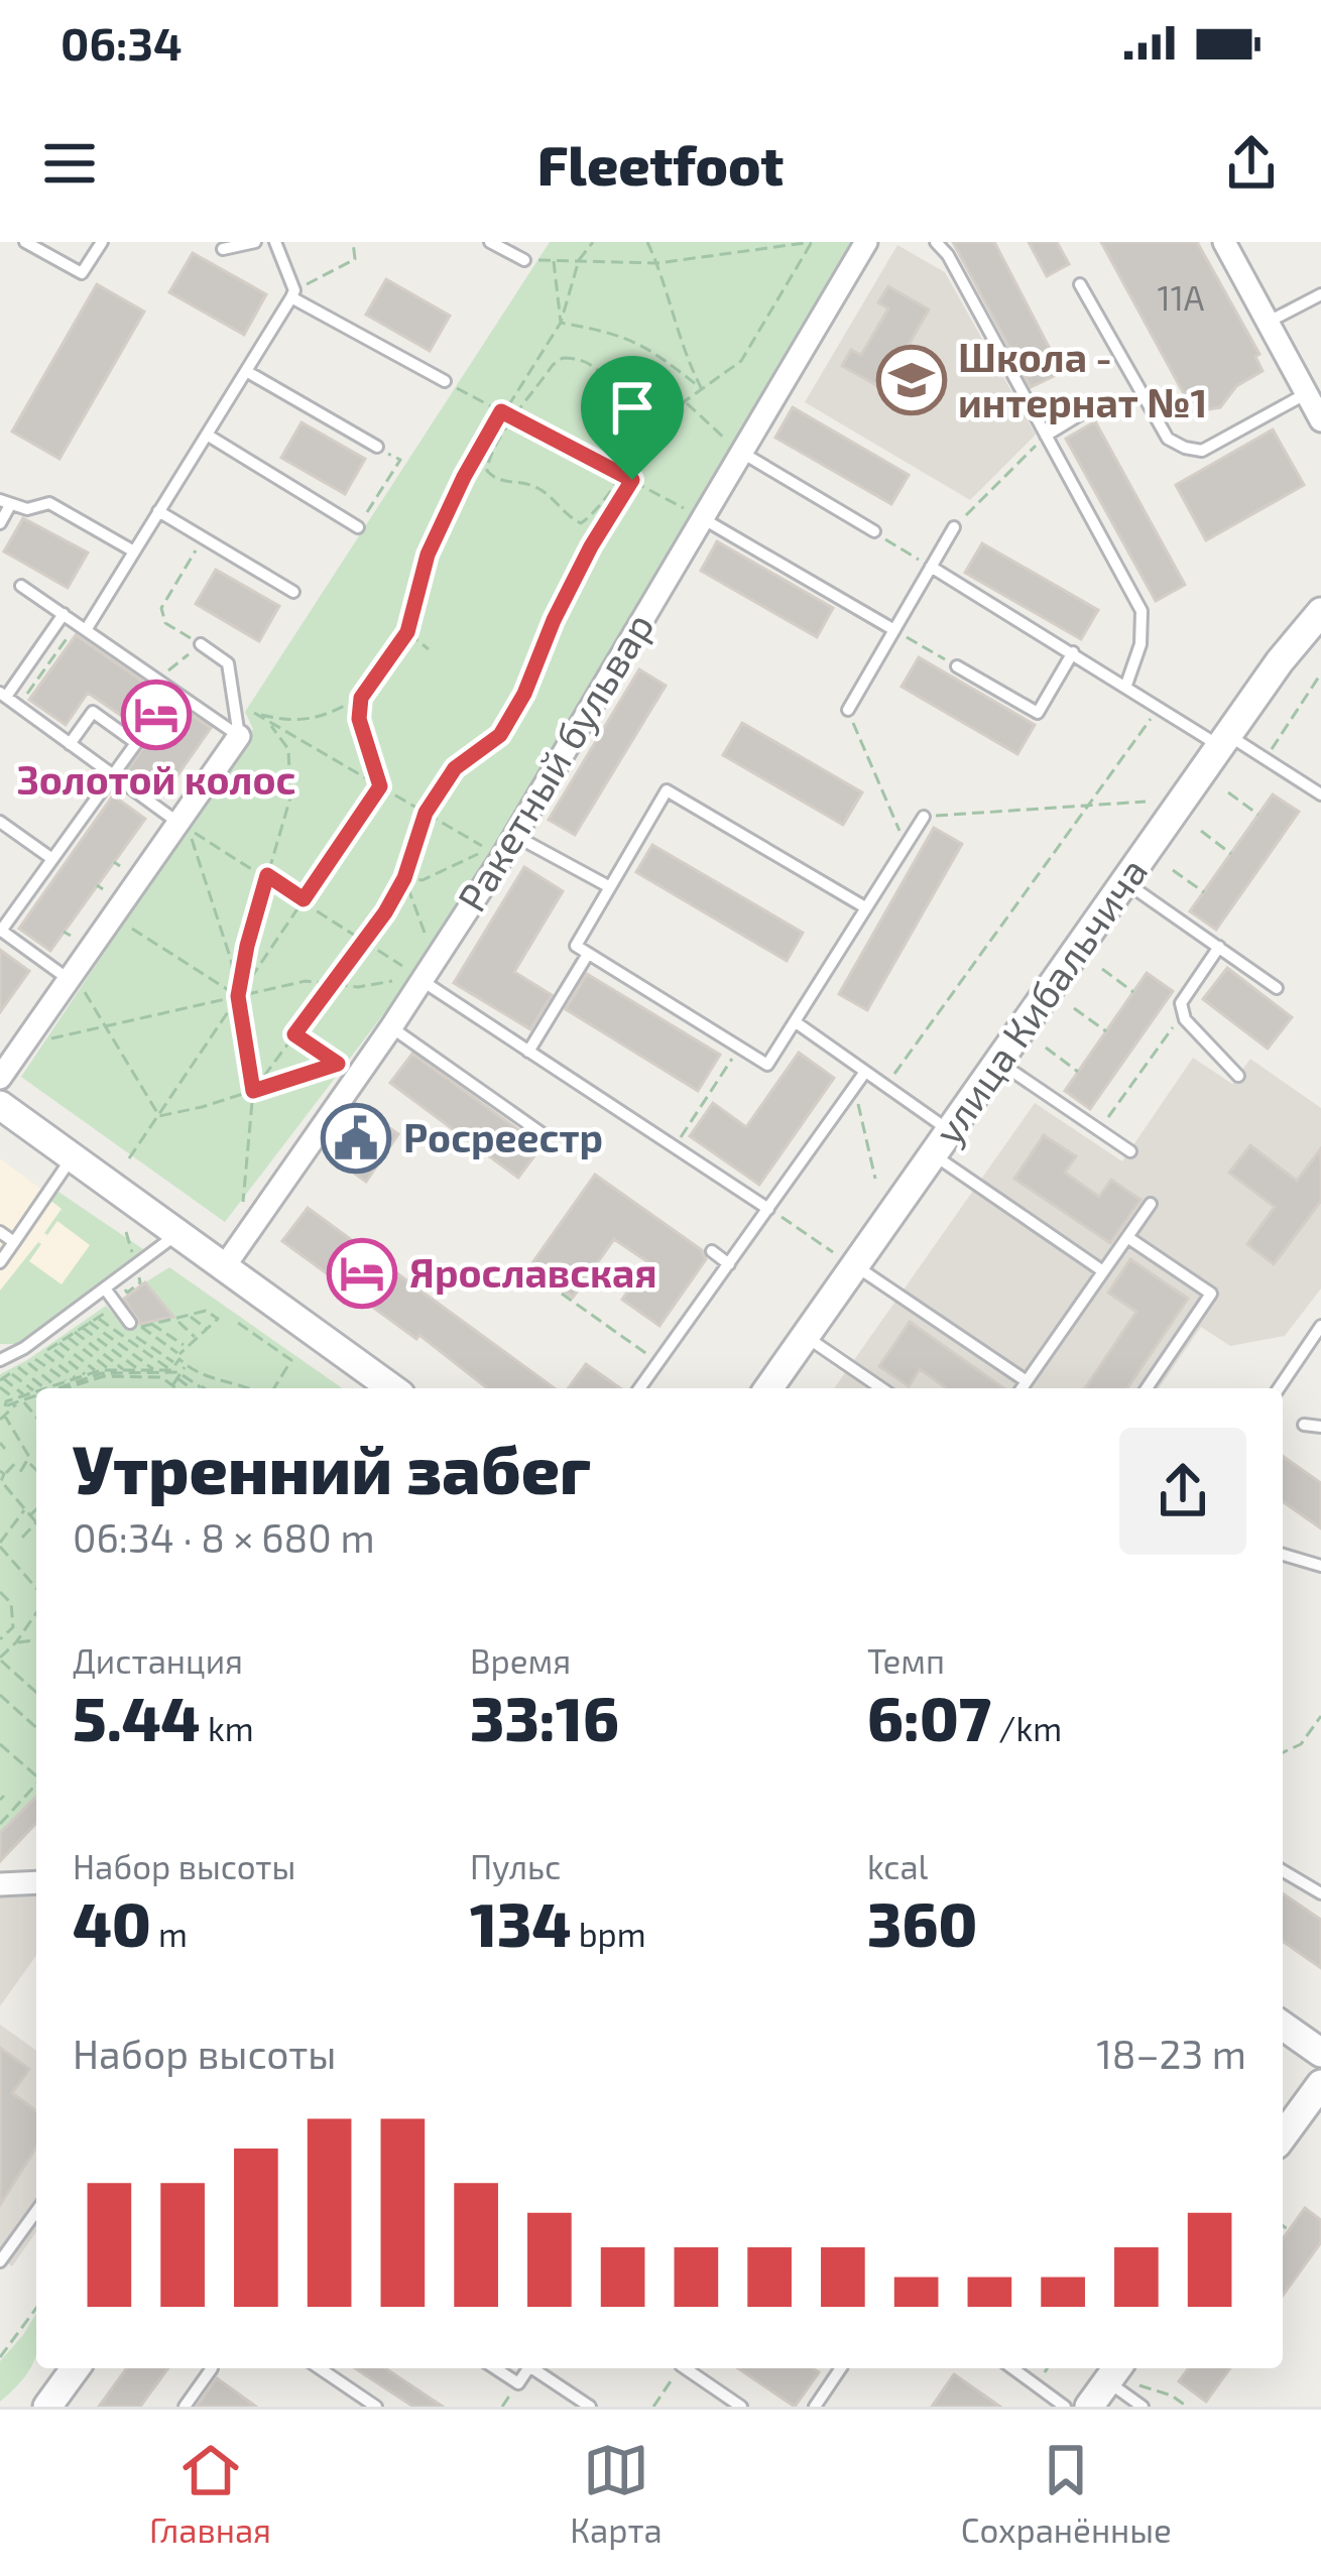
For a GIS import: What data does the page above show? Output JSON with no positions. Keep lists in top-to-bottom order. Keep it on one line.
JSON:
{"streets":{"street":["Ракетный бульвар","улица Кибальчича"]},"places":{"school or university":["Школа - интернат №1"],"hotel":["Золотой колос","Ярославская"],"public building":["Росреестр"]},"house_numbers":["11А"],"page":{"status":"06:34","header":"Fleetfoot","heading":["Утренний забег","06:34 · 8 × 680 m"],"stats":[["Дистанция","5.44 km"],["Время","33:16"],["Темп","6:07 /km"],["Набор высоты","40 m"],["Пульс","134 bpm"],["kcal","360"]],"chart":["Набор высоты","18–23 m"],"tabs":["Главная","Карта","Сохранённые"]}}
